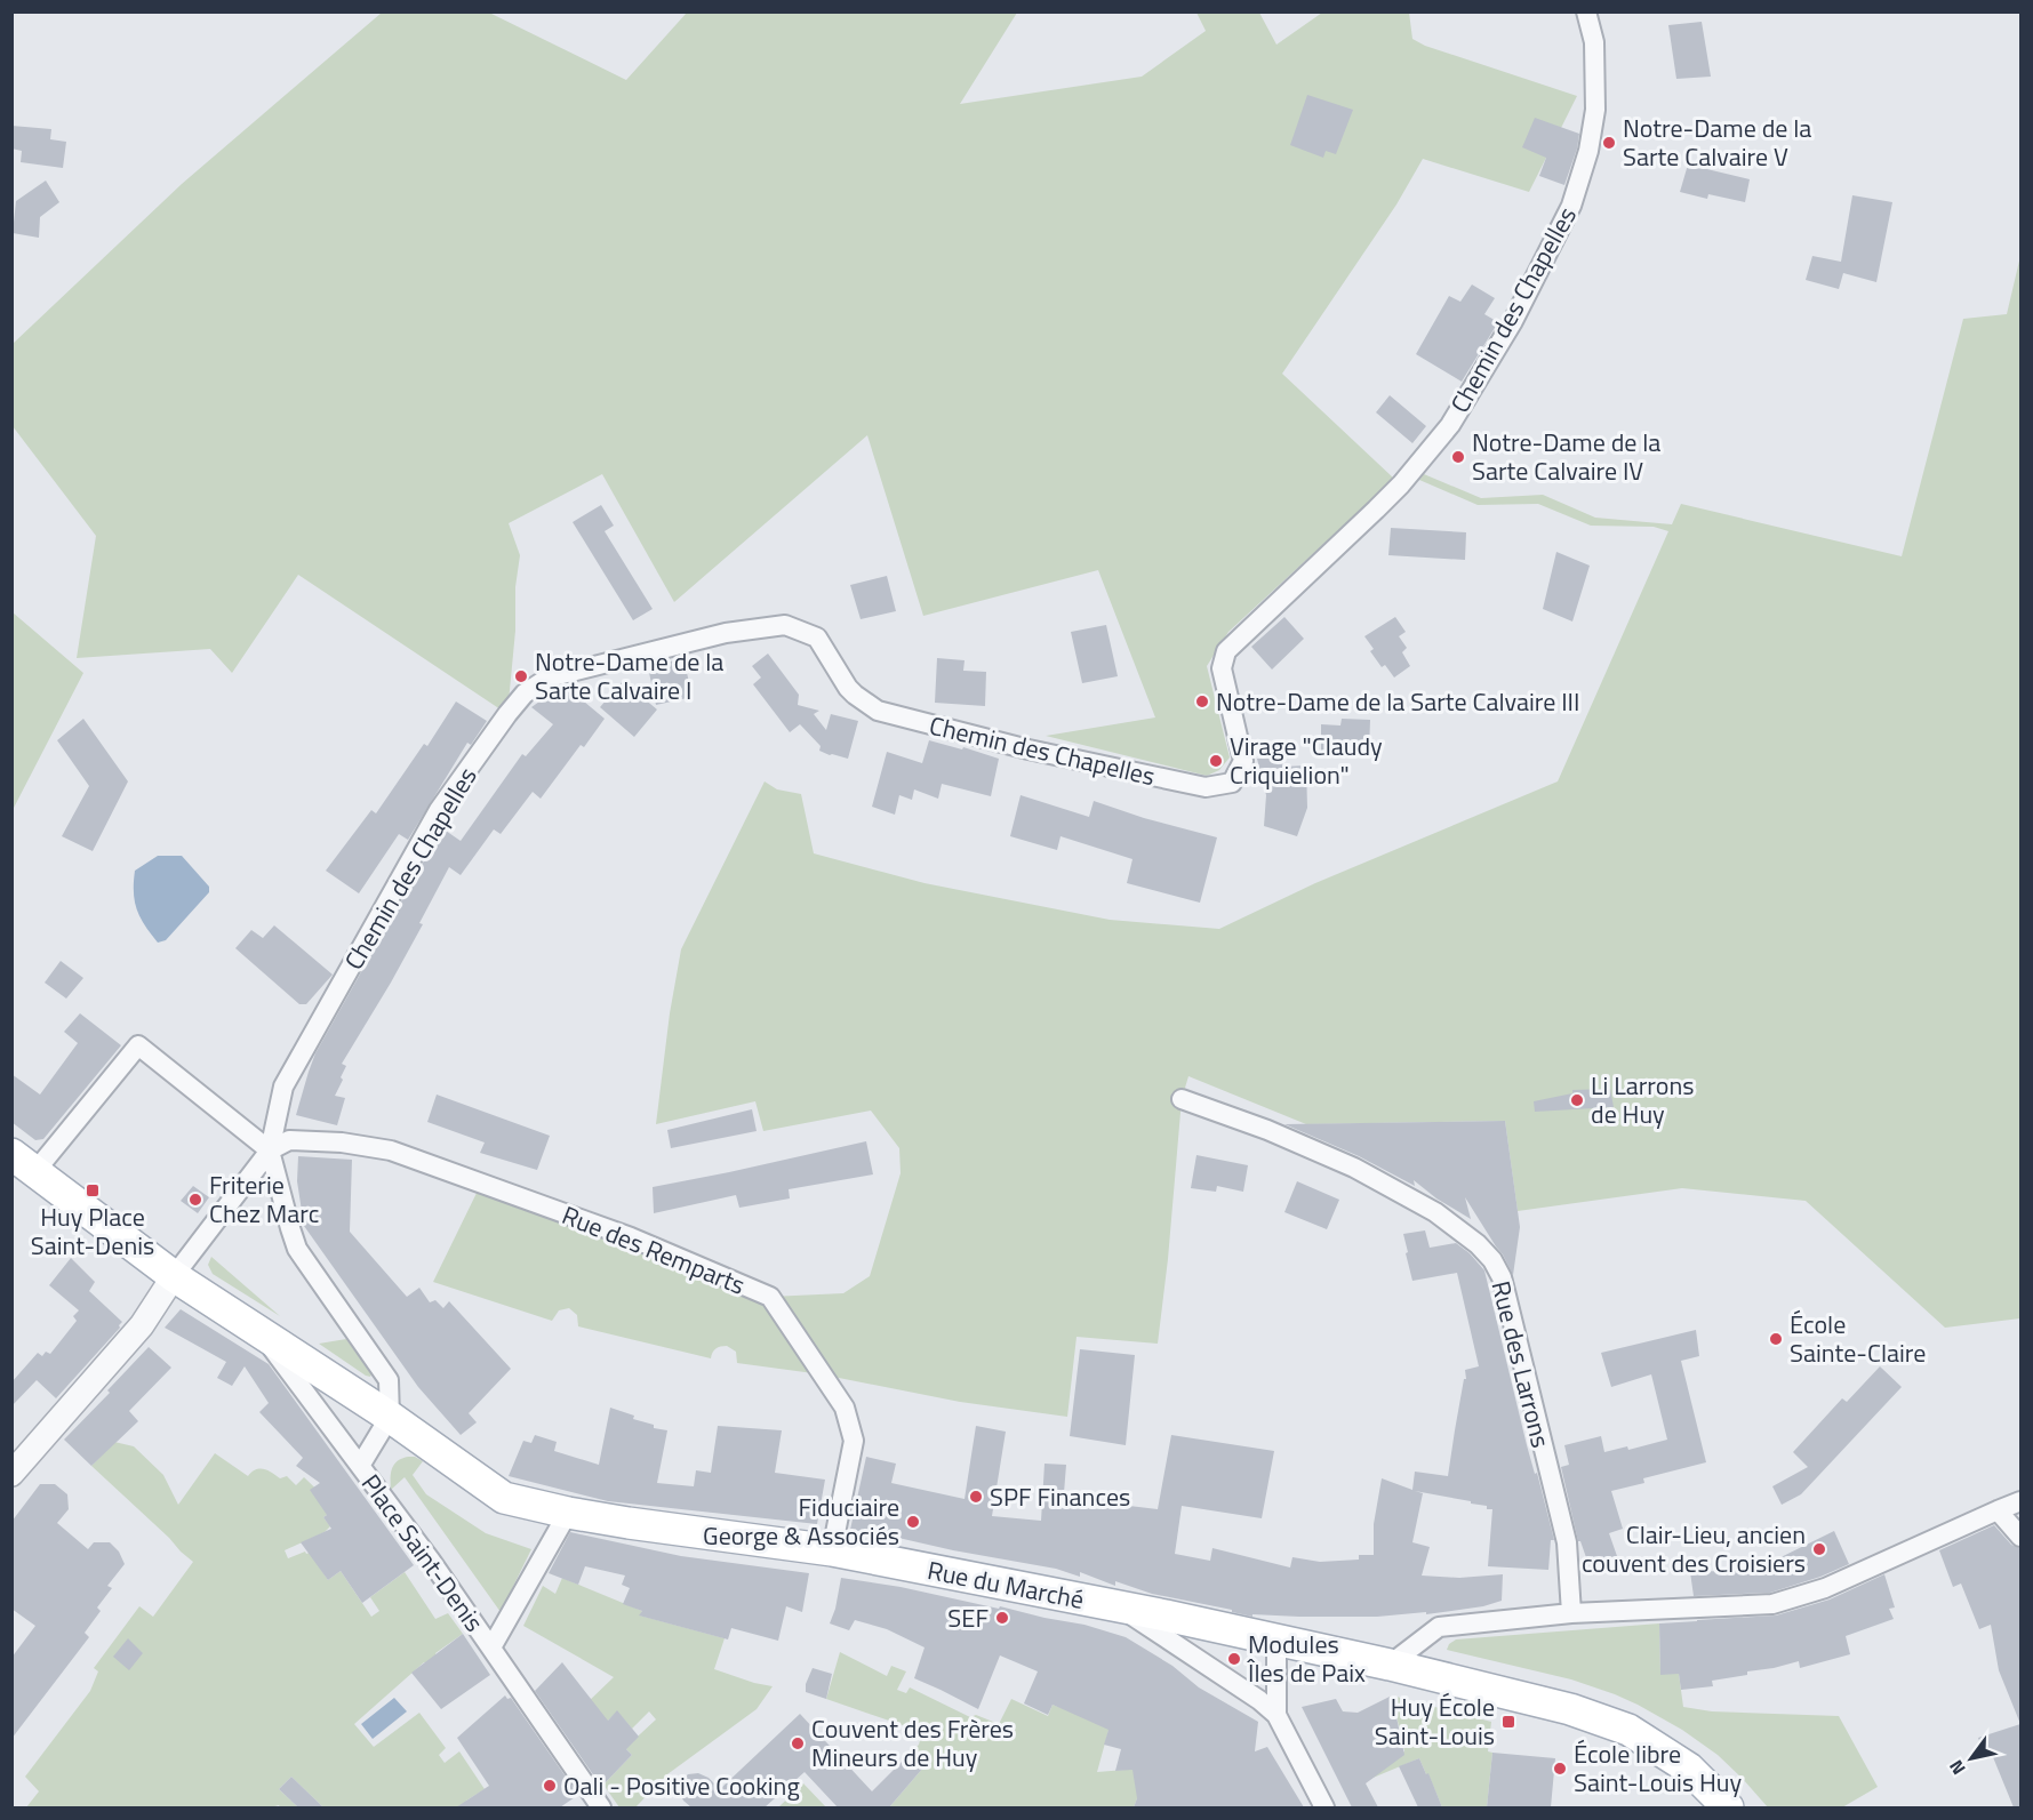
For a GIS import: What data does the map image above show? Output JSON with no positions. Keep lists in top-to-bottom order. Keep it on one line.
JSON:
{"streets":{"main road":["Place Saint-Denis","Rue du Marché"],"street":["Chemin des Chapelles","Rue des Remparts","Rue des Larrons"]},"crossings":[["Chemin des Chapelles","Rue des Remparts"],["Chemin des Chapelles","Place Saint-Denis"],["Rue des Remparts","Place Saint-Denis"],["Rue des Remparts","Rue du Marché"],["Place Saint-Denis","Rue du Marché"]],"places":{"other":["Notre-Dame de la Sarte Calvaire V","Notre-Dame de la Sarte Calvaire IV","Notre-Dame de la Sarte Calvaire I","Notre-Dame de la Sarte Calvaire III","Virage \"Claudy Criquielion\"","Li Larrons de Huy","Friterie Chez Marc","École Sainte-Claire","SPF Finances","Fiduciaire George & Associés","Clair-Lieu, ancien couvent des Croisiers","SEF","Modules Îles de Paix","Couvent des Frères Mineurs de Huy","École libre Saint-Louis Huy","Oali - Positive Cooking"],"transit":["Huy Place Saint-Denis","Huy École Saint-Louis"]},"north":"bottom left"}
